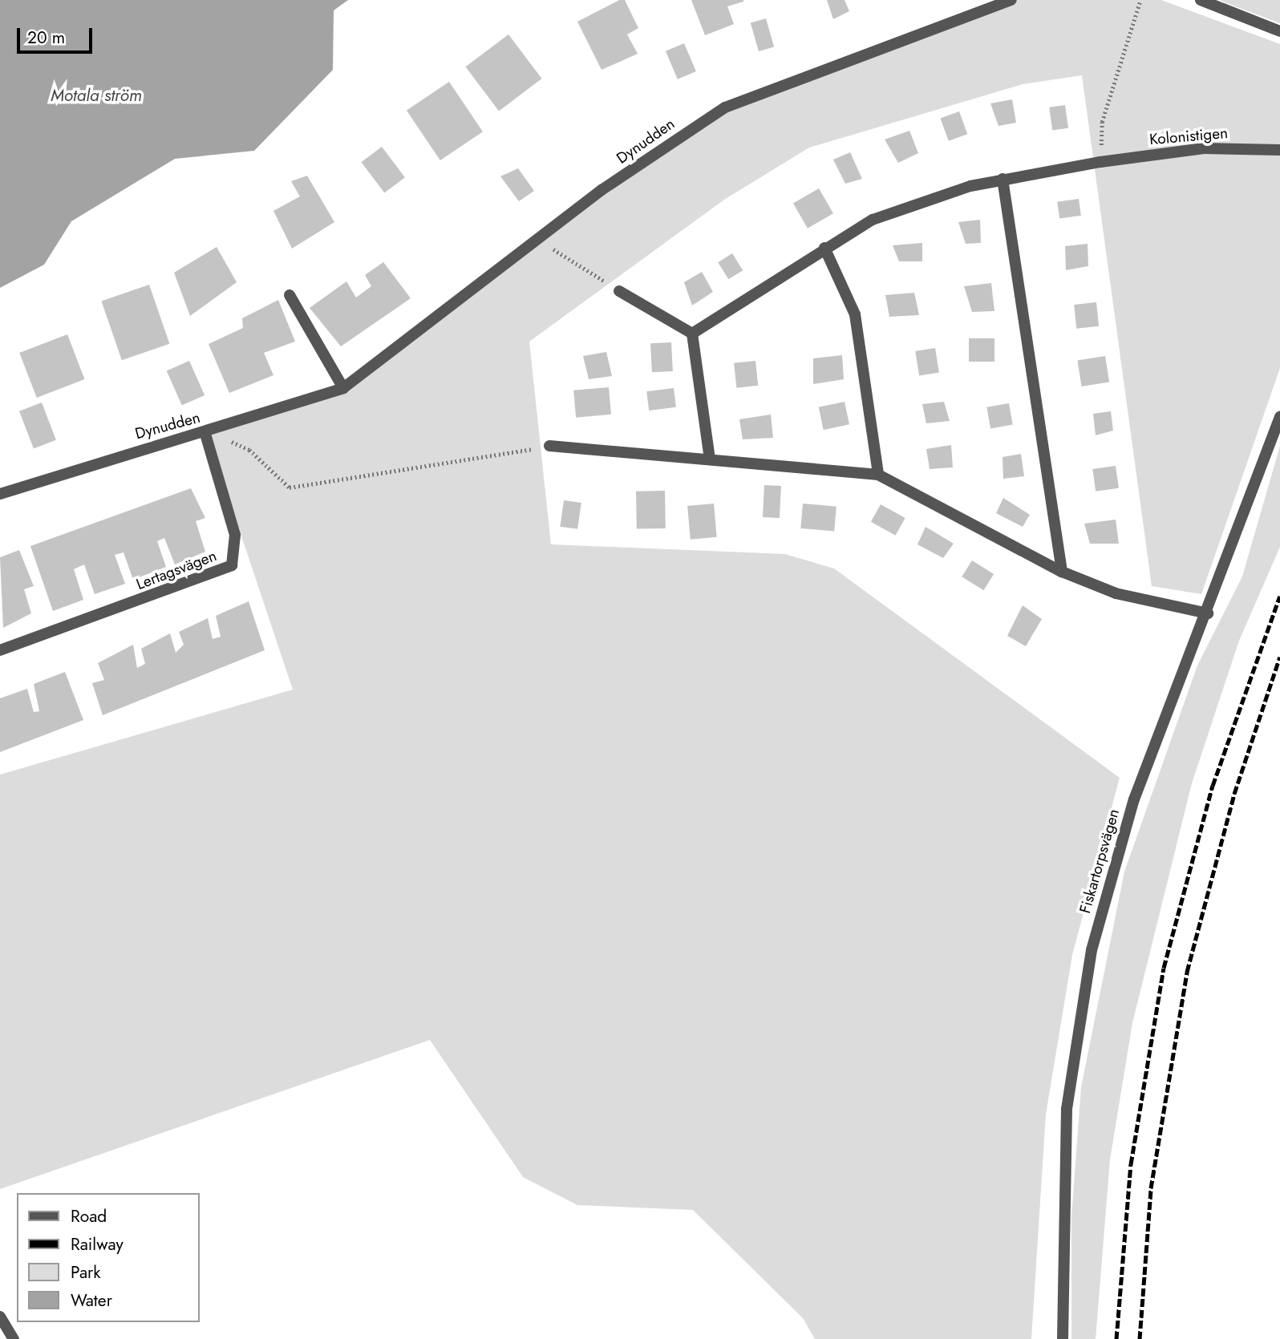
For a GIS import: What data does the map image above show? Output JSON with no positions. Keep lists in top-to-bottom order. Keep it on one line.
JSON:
{"streets":{"street":["Kolonistigen","Dynudden","Lertagsvägen","Fiskartorpsvägen"]},"crossings":[["Dynudden","Lertagsvägen"]],"water":["Motala ström"],"legend":["Road","Railway","Park","Water"],"scale_bar":"20 m"}
